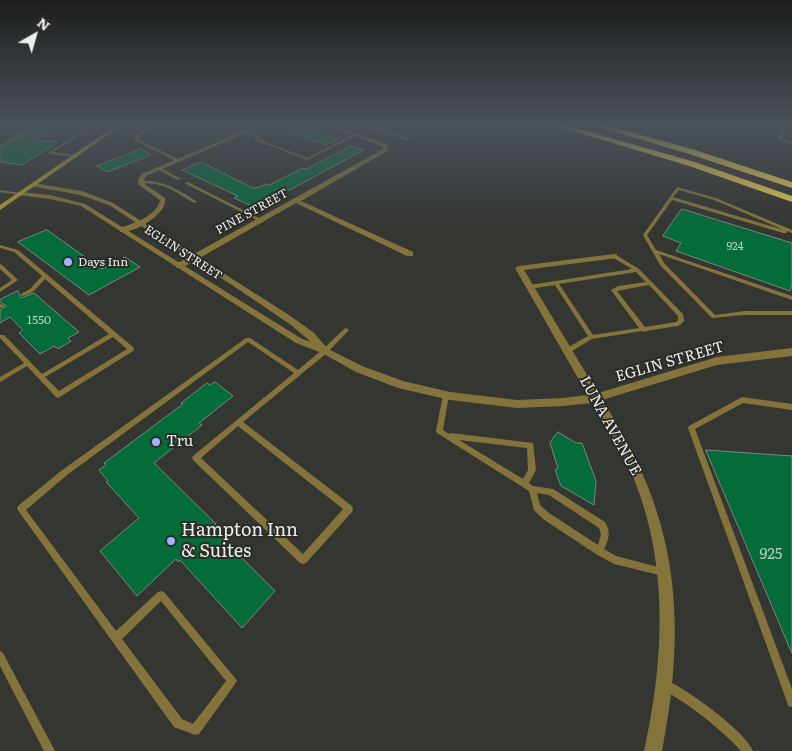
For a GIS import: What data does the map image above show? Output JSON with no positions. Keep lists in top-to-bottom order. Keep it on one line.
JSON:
{"streets":{"street":["PINE STREET","EGLIN STREET","LUNA AVENUE"]},"crossings":[["PINE STREET","EGLIN STREET"],["EGLIN STREET","LUNA AVENUE"]],"places":["Days Inn","Tru","Hampton Inn & Suites"],"house_numbers":["924","1550","925"],"north":"top right"}
